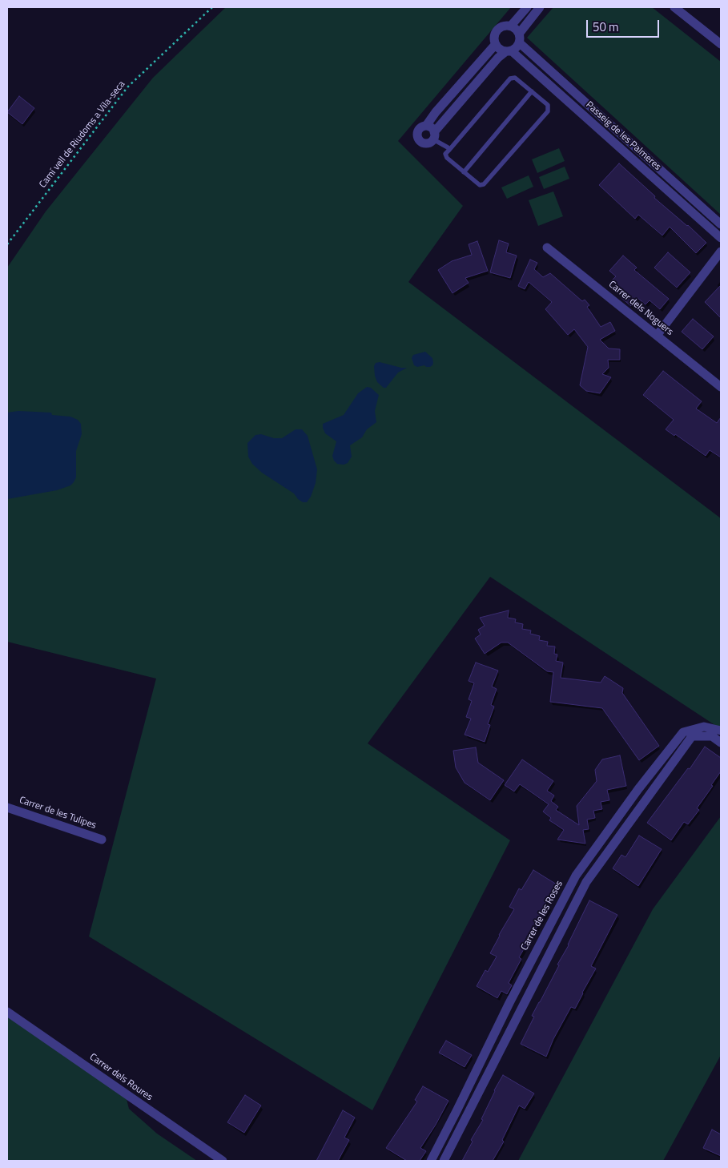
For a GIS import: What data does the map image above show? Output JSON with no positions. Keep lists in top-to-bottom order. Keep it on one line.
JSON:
{"streets":{"street":["Passeig de les Palmeres","Carrer dels Noguers","Carrer de les Tulipes","Carrer de les Roses","Carrer dels Roures"],"path":["Camí vell de Riudoms a Vila-seca"]},"scale_bar":"50 m"}
